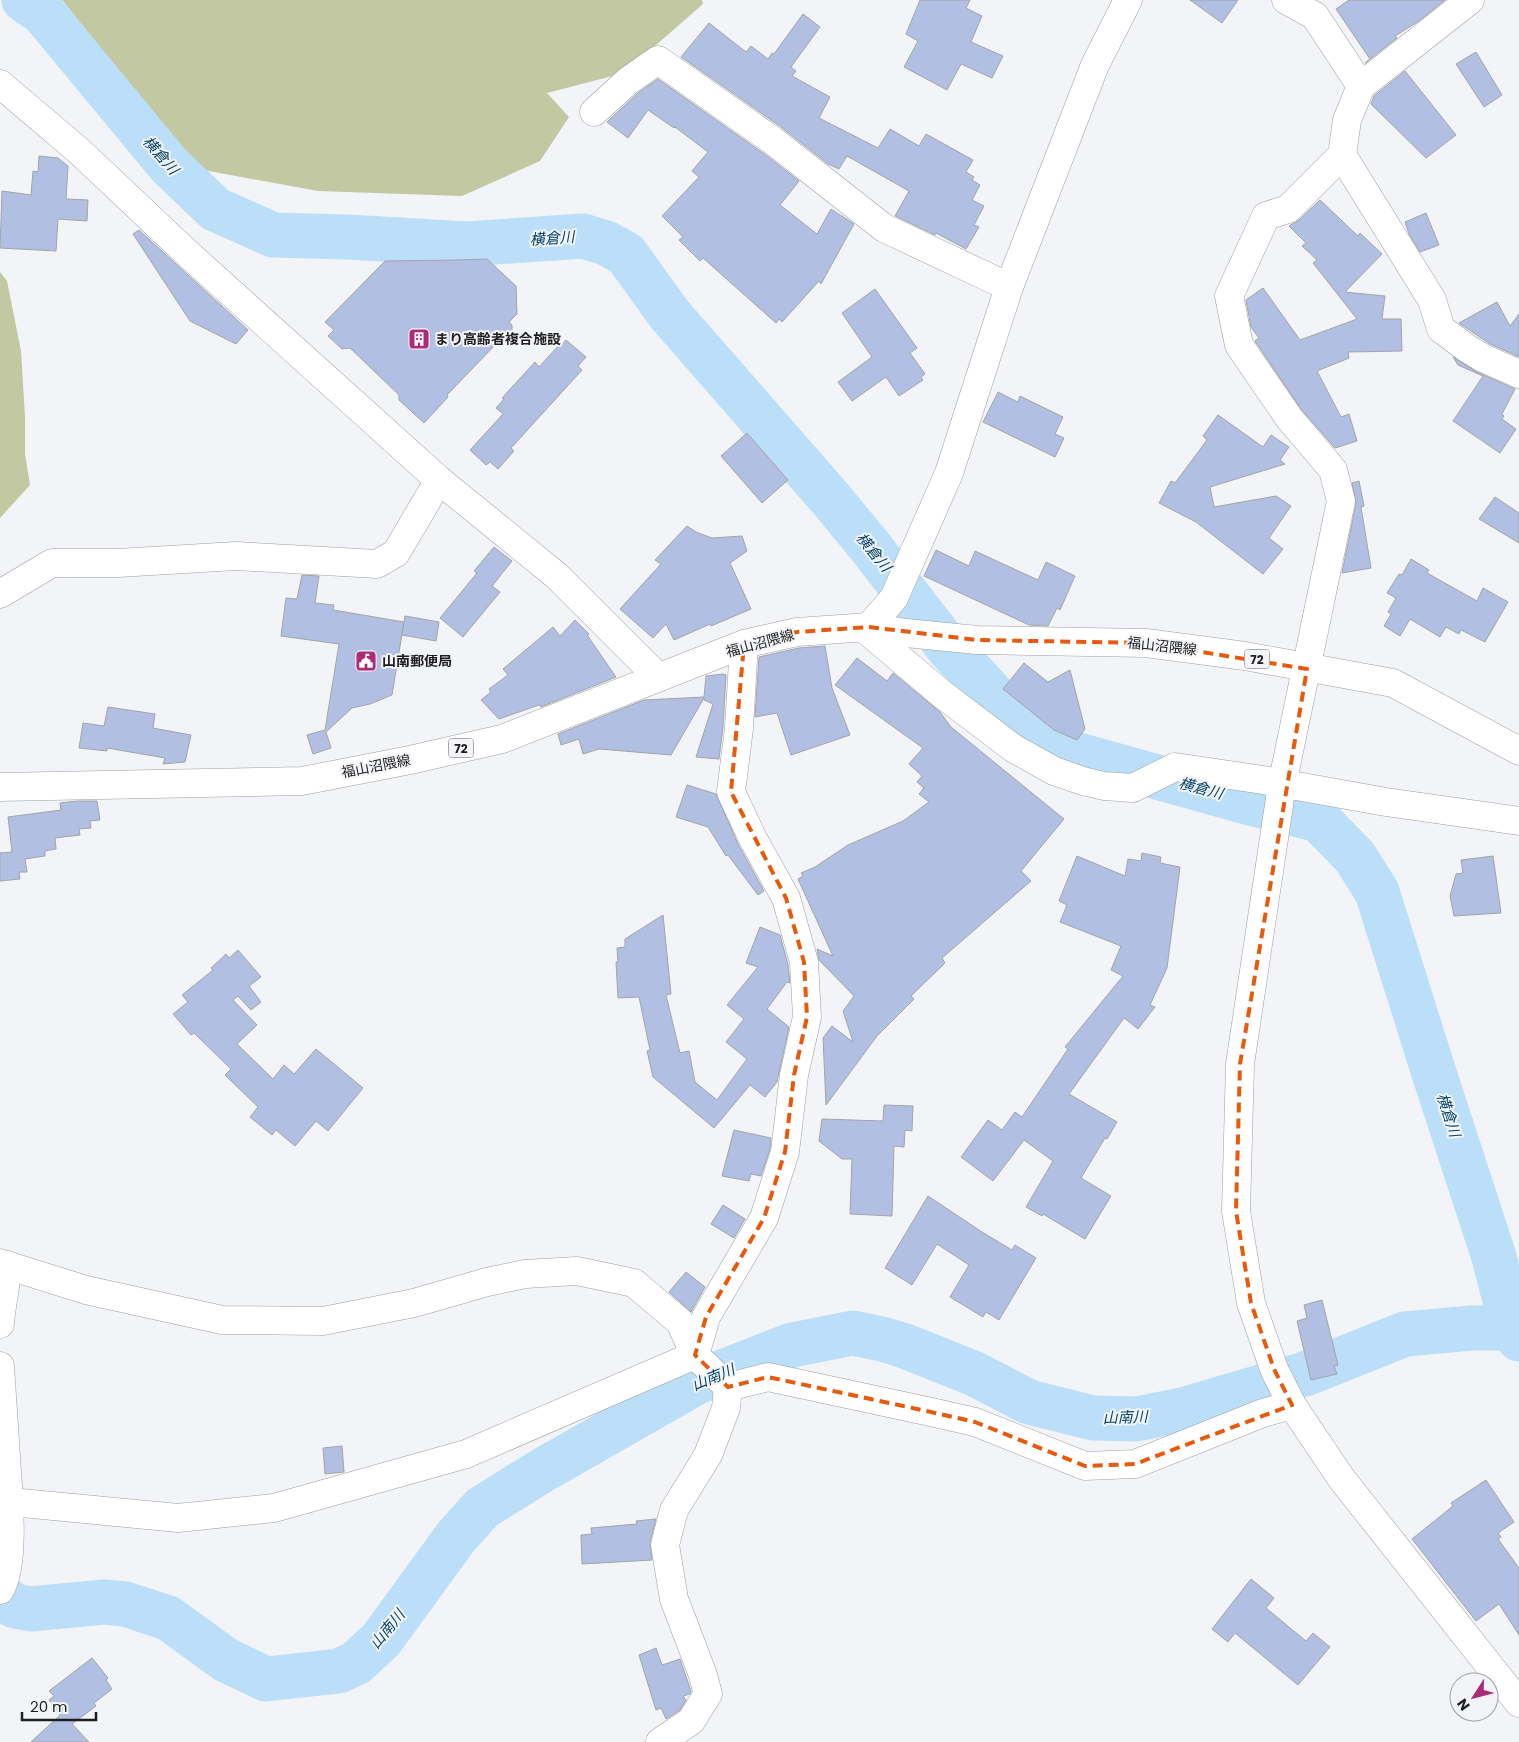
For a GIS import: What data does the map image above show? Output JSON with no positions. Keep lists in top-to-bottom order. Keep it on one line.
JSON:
{"streets":{"street":["福山沼隈線","72"]},"water":["横倉川","山南川"],"places":{"building":["まり高齢者複合施設"],"public building":["山南郵便局"]},"scale_bar":"20 m","north":"bottom left"}
